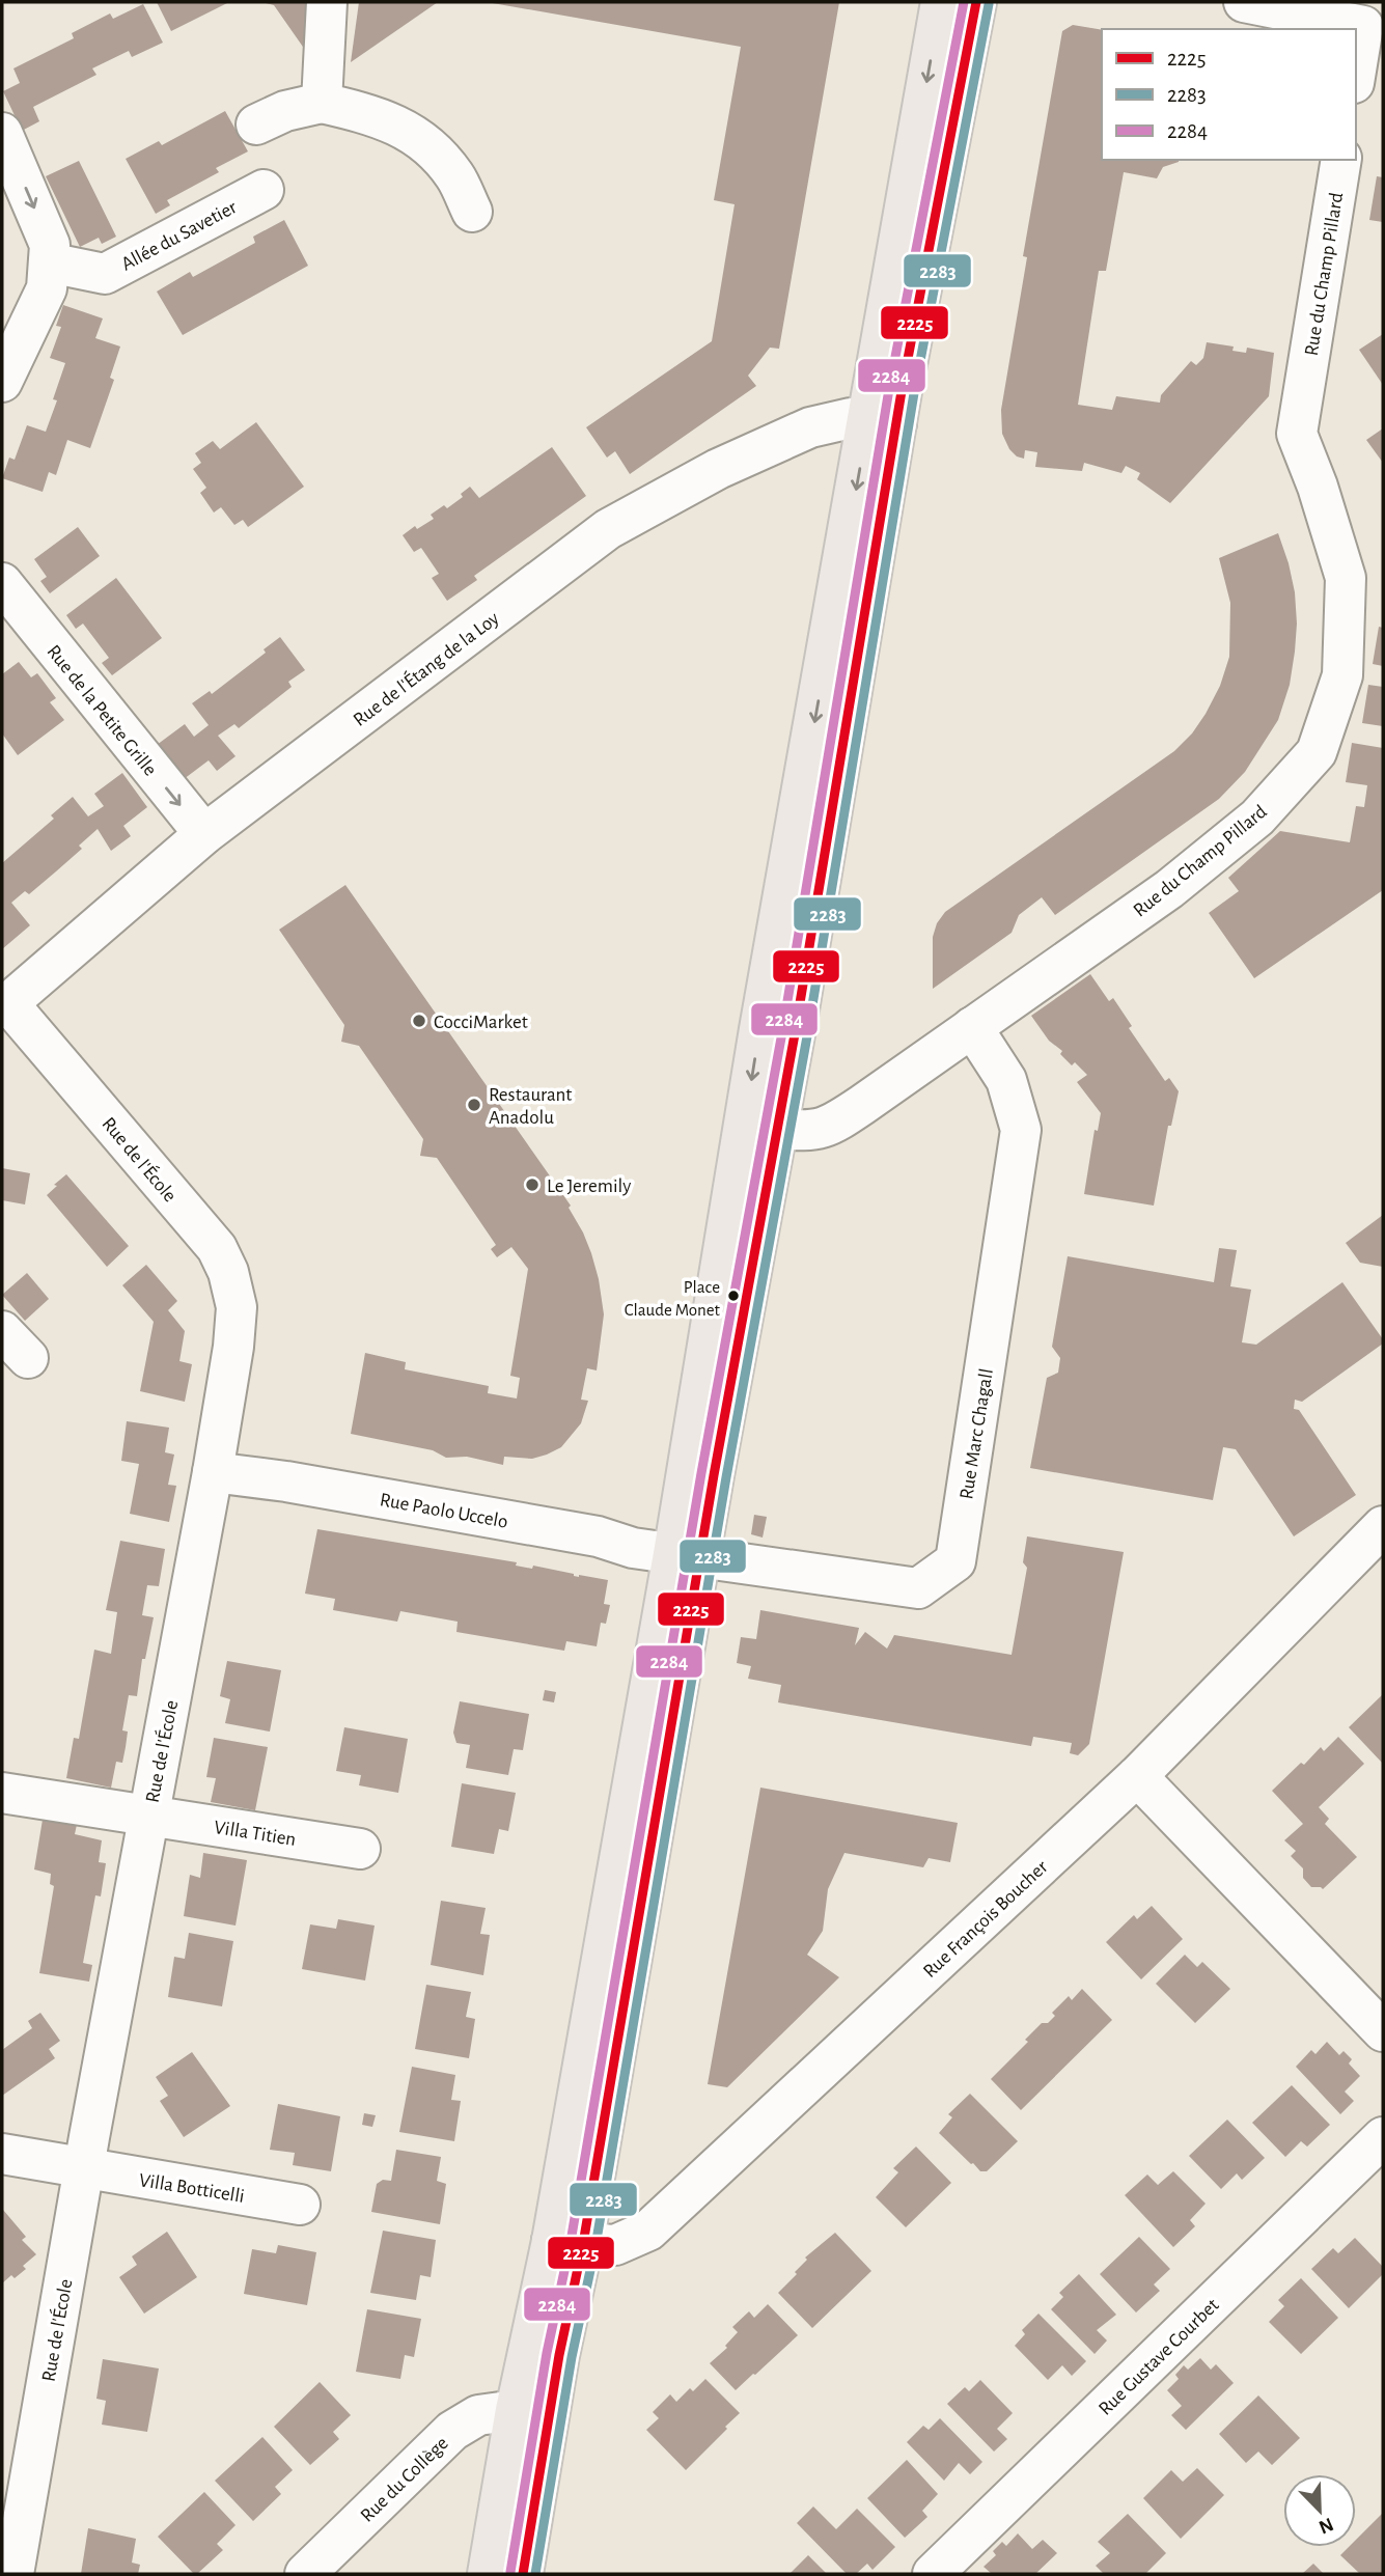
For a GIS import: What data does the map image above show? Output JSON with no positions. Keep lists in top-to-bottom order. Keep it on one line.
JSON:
{"streets":{"street":["Allée du Savetier","Rue du Champ Pillard","Rue de l'Étang de la Loy","Rue de la Petite Grille","Rue de l'École","Rue Marc Chagall","Rue Paolo Uccelo","Villa Titien","Rue François Boucher","Villa Botticelli","Rue Gustave Courbet","Rue du Collège"]},"crossings":[["Rue du Champ Pillard","Rue Marc Chagall"],["Rue de l'Étang de la Loy","Rue de la Petite Grille"],["Rue de l'Étang de la Loy","Rue de l'École"],["Rue de l'École","Rue Paolo Uccelo"],["Rue de l'École","Villa Titien"],["Rue de l'École","Villa Botticelli"],["Rue Marc Chagall","Rue Paolo Uccelo"]],"one_way":["Rue de la Petite Grille"],"places":["CocciMarket","Restaurant Anadolu","Le Jeremily","Place Claude Monet"],"lines":["transit line 2225","transit line 2284","transit line 2283"],"legend":["2225","2283","2284"],"north":"bottom right"}
